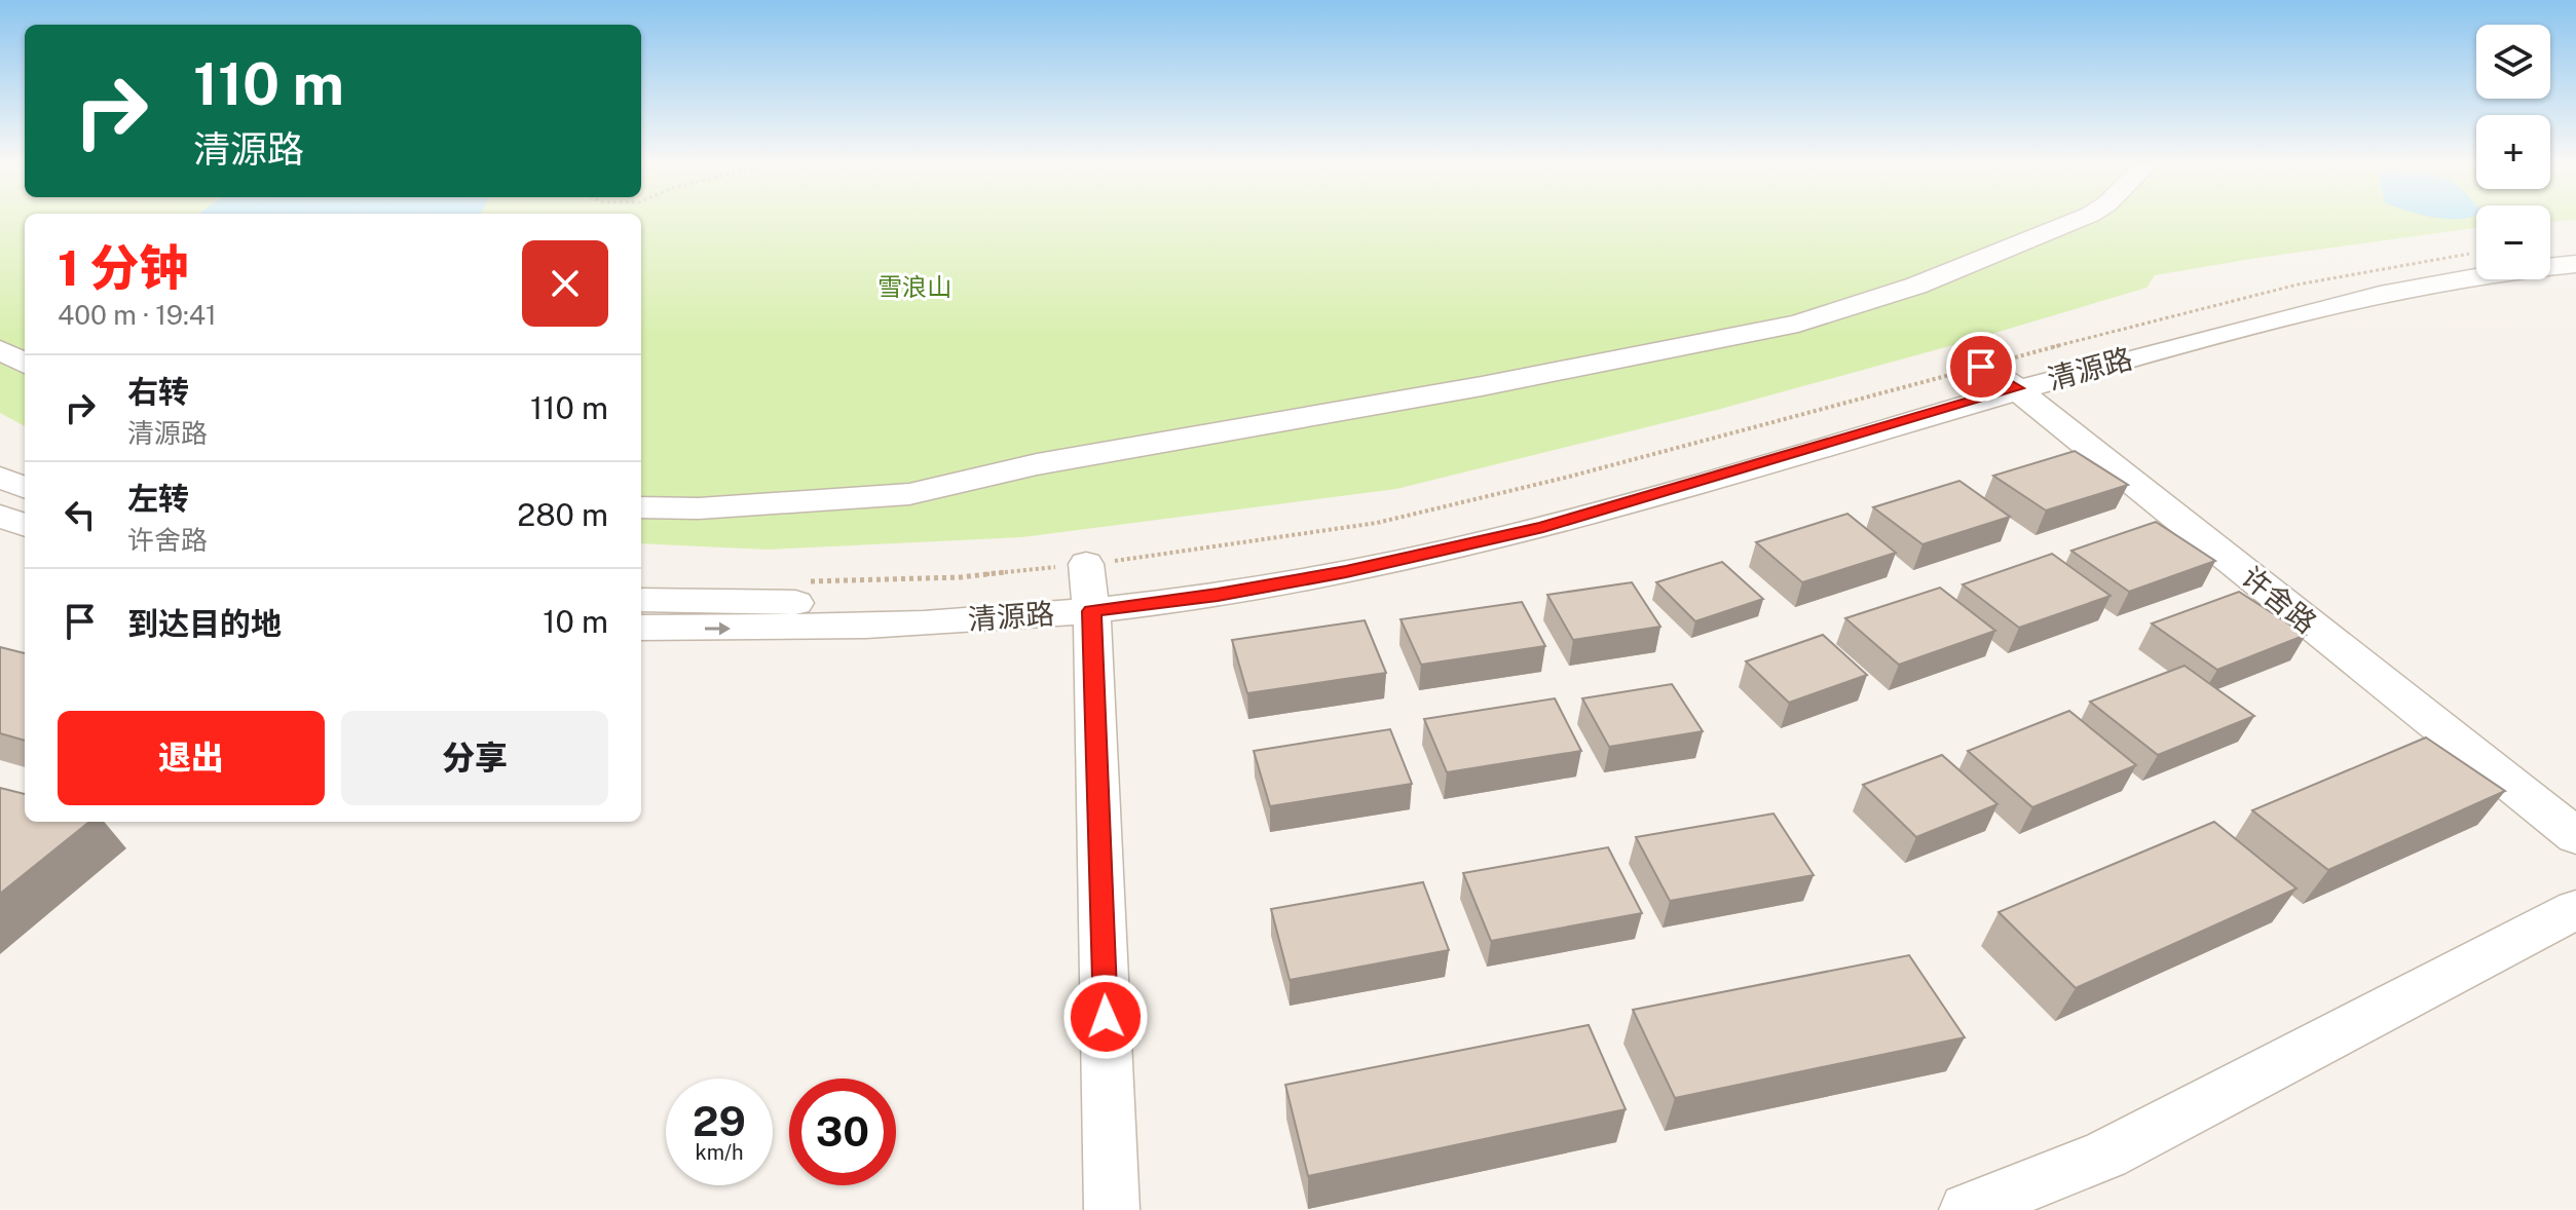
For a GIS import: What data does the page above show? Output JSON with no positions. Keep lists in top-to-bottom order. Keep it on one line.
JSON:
{"streets":{"street":["清源路","许舍路"]},"crossings":[["清源路","许舍路"]],"parks":["雪浪山"],"page":{"map_buttons":["+","−"],"turn":["110 m","清源路"],"heading":["1 分钟","400 m · 19:41"],"list":[{"name":"右转","note":"清源路","value":"110 m"},{"name":"左转","note":"许舍路","value":"280 m"},{"name":"到达目的地","value":"10 m"}],"buttons":["退出","分享"],"speed":"29 km/h","limit":"30"}}
